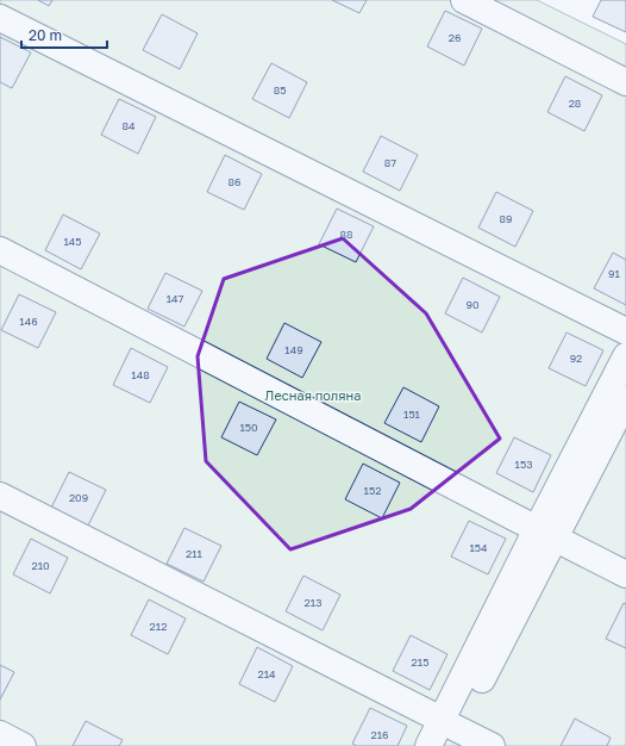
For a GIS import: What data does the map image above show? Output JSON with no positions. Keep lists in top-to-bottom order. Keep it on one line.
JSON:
{"parks":["Лесная поляна"],"house_numbers":["26","85","28","84","87","86","89","88","145","91","147","90","146","149","92","148","151","150","153","152","209","154","211","210","213","212","215","214","216"],"scale_bar":"20 m"}
